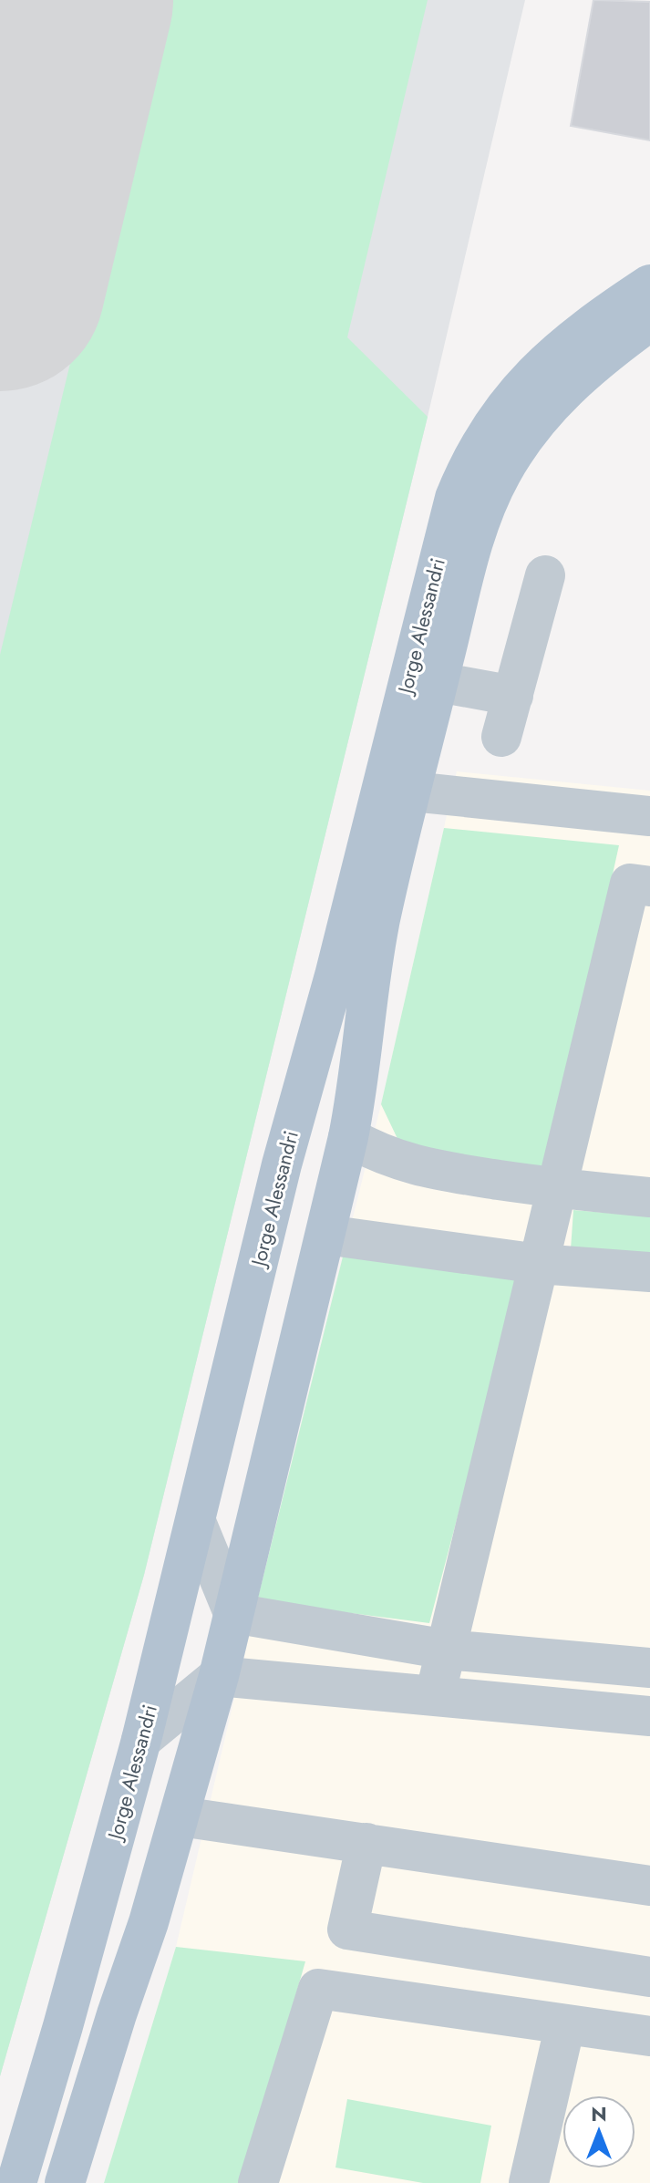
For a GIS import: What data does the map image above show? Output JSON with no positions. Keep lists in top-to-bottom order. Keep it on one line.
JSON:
{"streets":{"main road":["Jorge Alessandri"]},"north":"top"}
